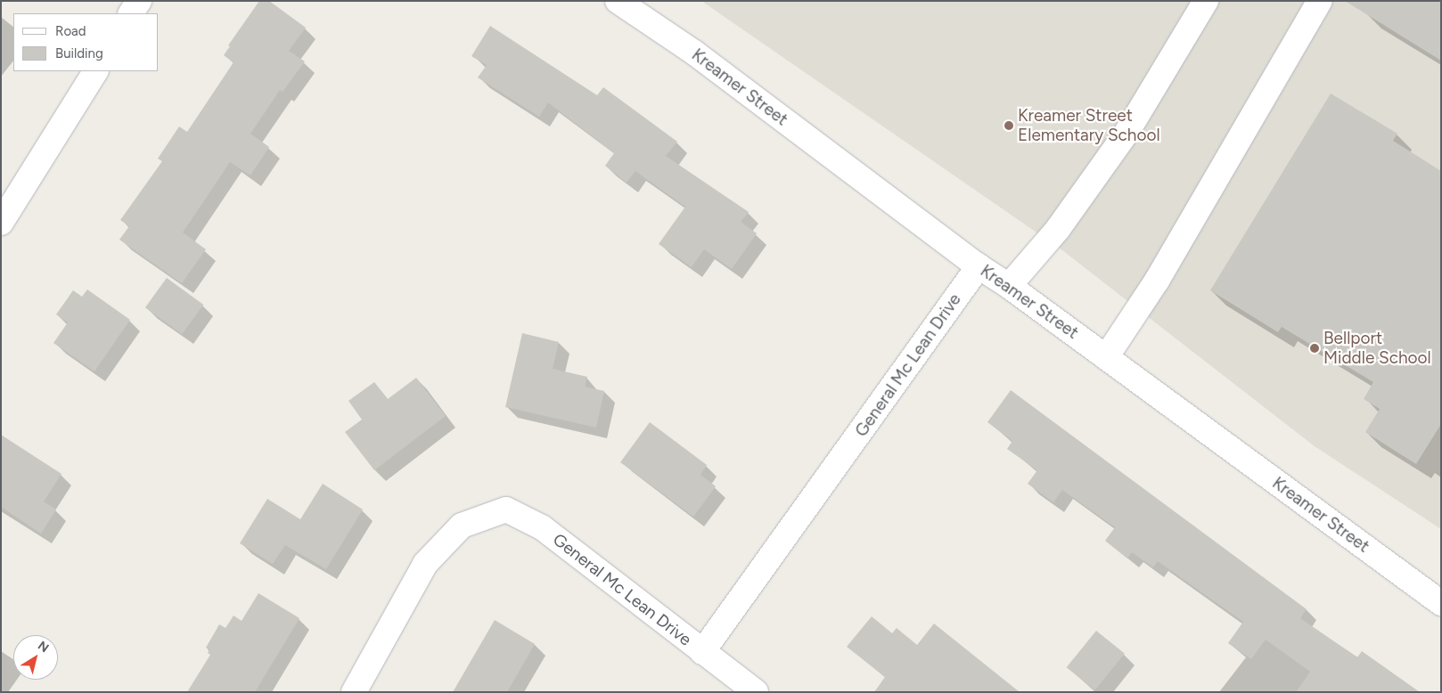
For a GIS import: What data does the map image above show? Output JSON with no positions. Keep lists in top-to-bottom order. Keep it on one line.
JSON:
{"streets":{"street":["Kreamer Street","General Mc Lean Drive"]},"crossings":[["Kreamer Street","General Mc Lean Drive"]],"places":["Kreamer Street Elementary School","Bellport Middle School"],"legend":["Road","Building"],"north":"top right"}
